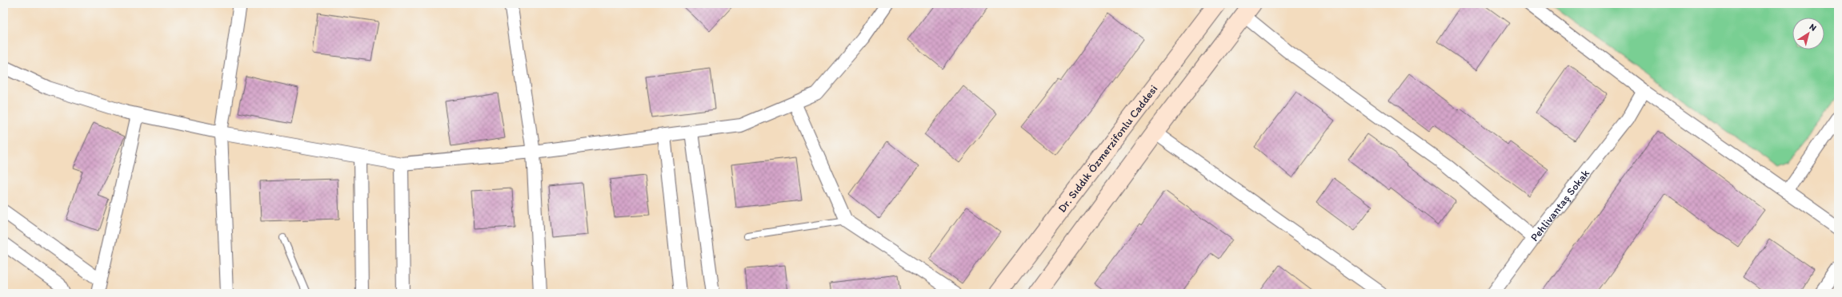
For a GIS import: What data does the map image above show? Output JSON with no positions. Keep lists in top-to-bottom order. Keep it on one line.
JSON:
{"streets":{"main road":["Dr. Sıddık Özmerzifonlu Caddesi"],"street":["Pehlivantaş Sokak"]},"north":"top right"}
